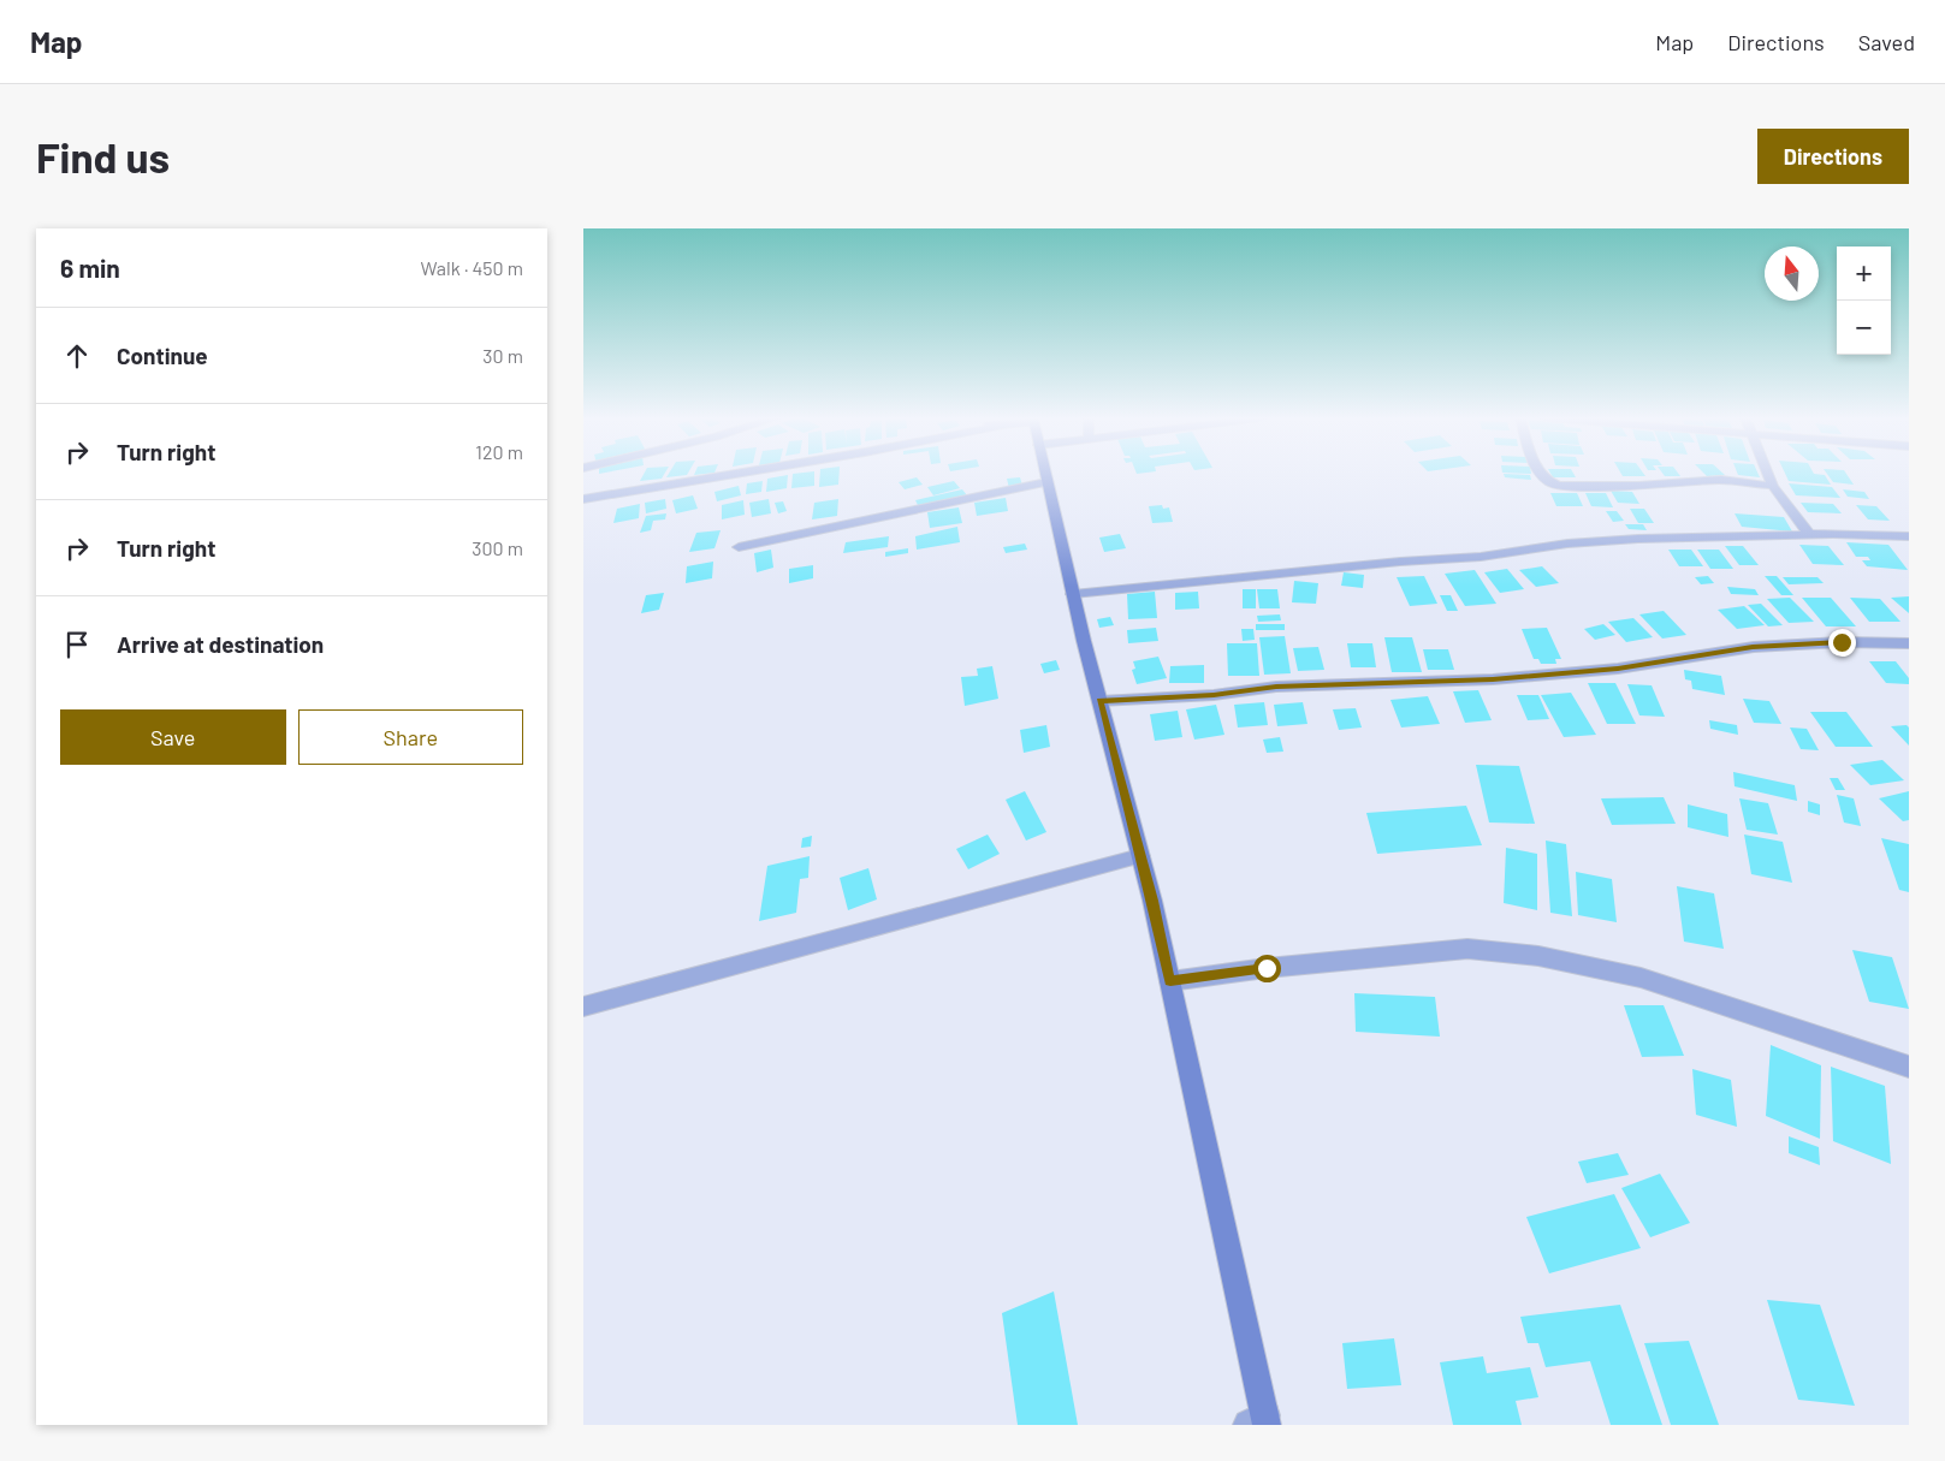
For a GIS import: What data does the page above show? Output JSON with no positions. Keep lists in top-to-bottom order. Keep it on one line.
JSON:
{"north":"top","page":{"header":"Map","nav":["Map","Directions","Saved"],"buttons":["Directions",["Save","Share"]],"title":"Find us","heading":["6 min","Walk · 450 m"],"map_buttons":["+","−"],"list":[["Continue","30 m"],["Turn right","120 m"],["Turn right","300 m"],"Arrive at destination"]}}
